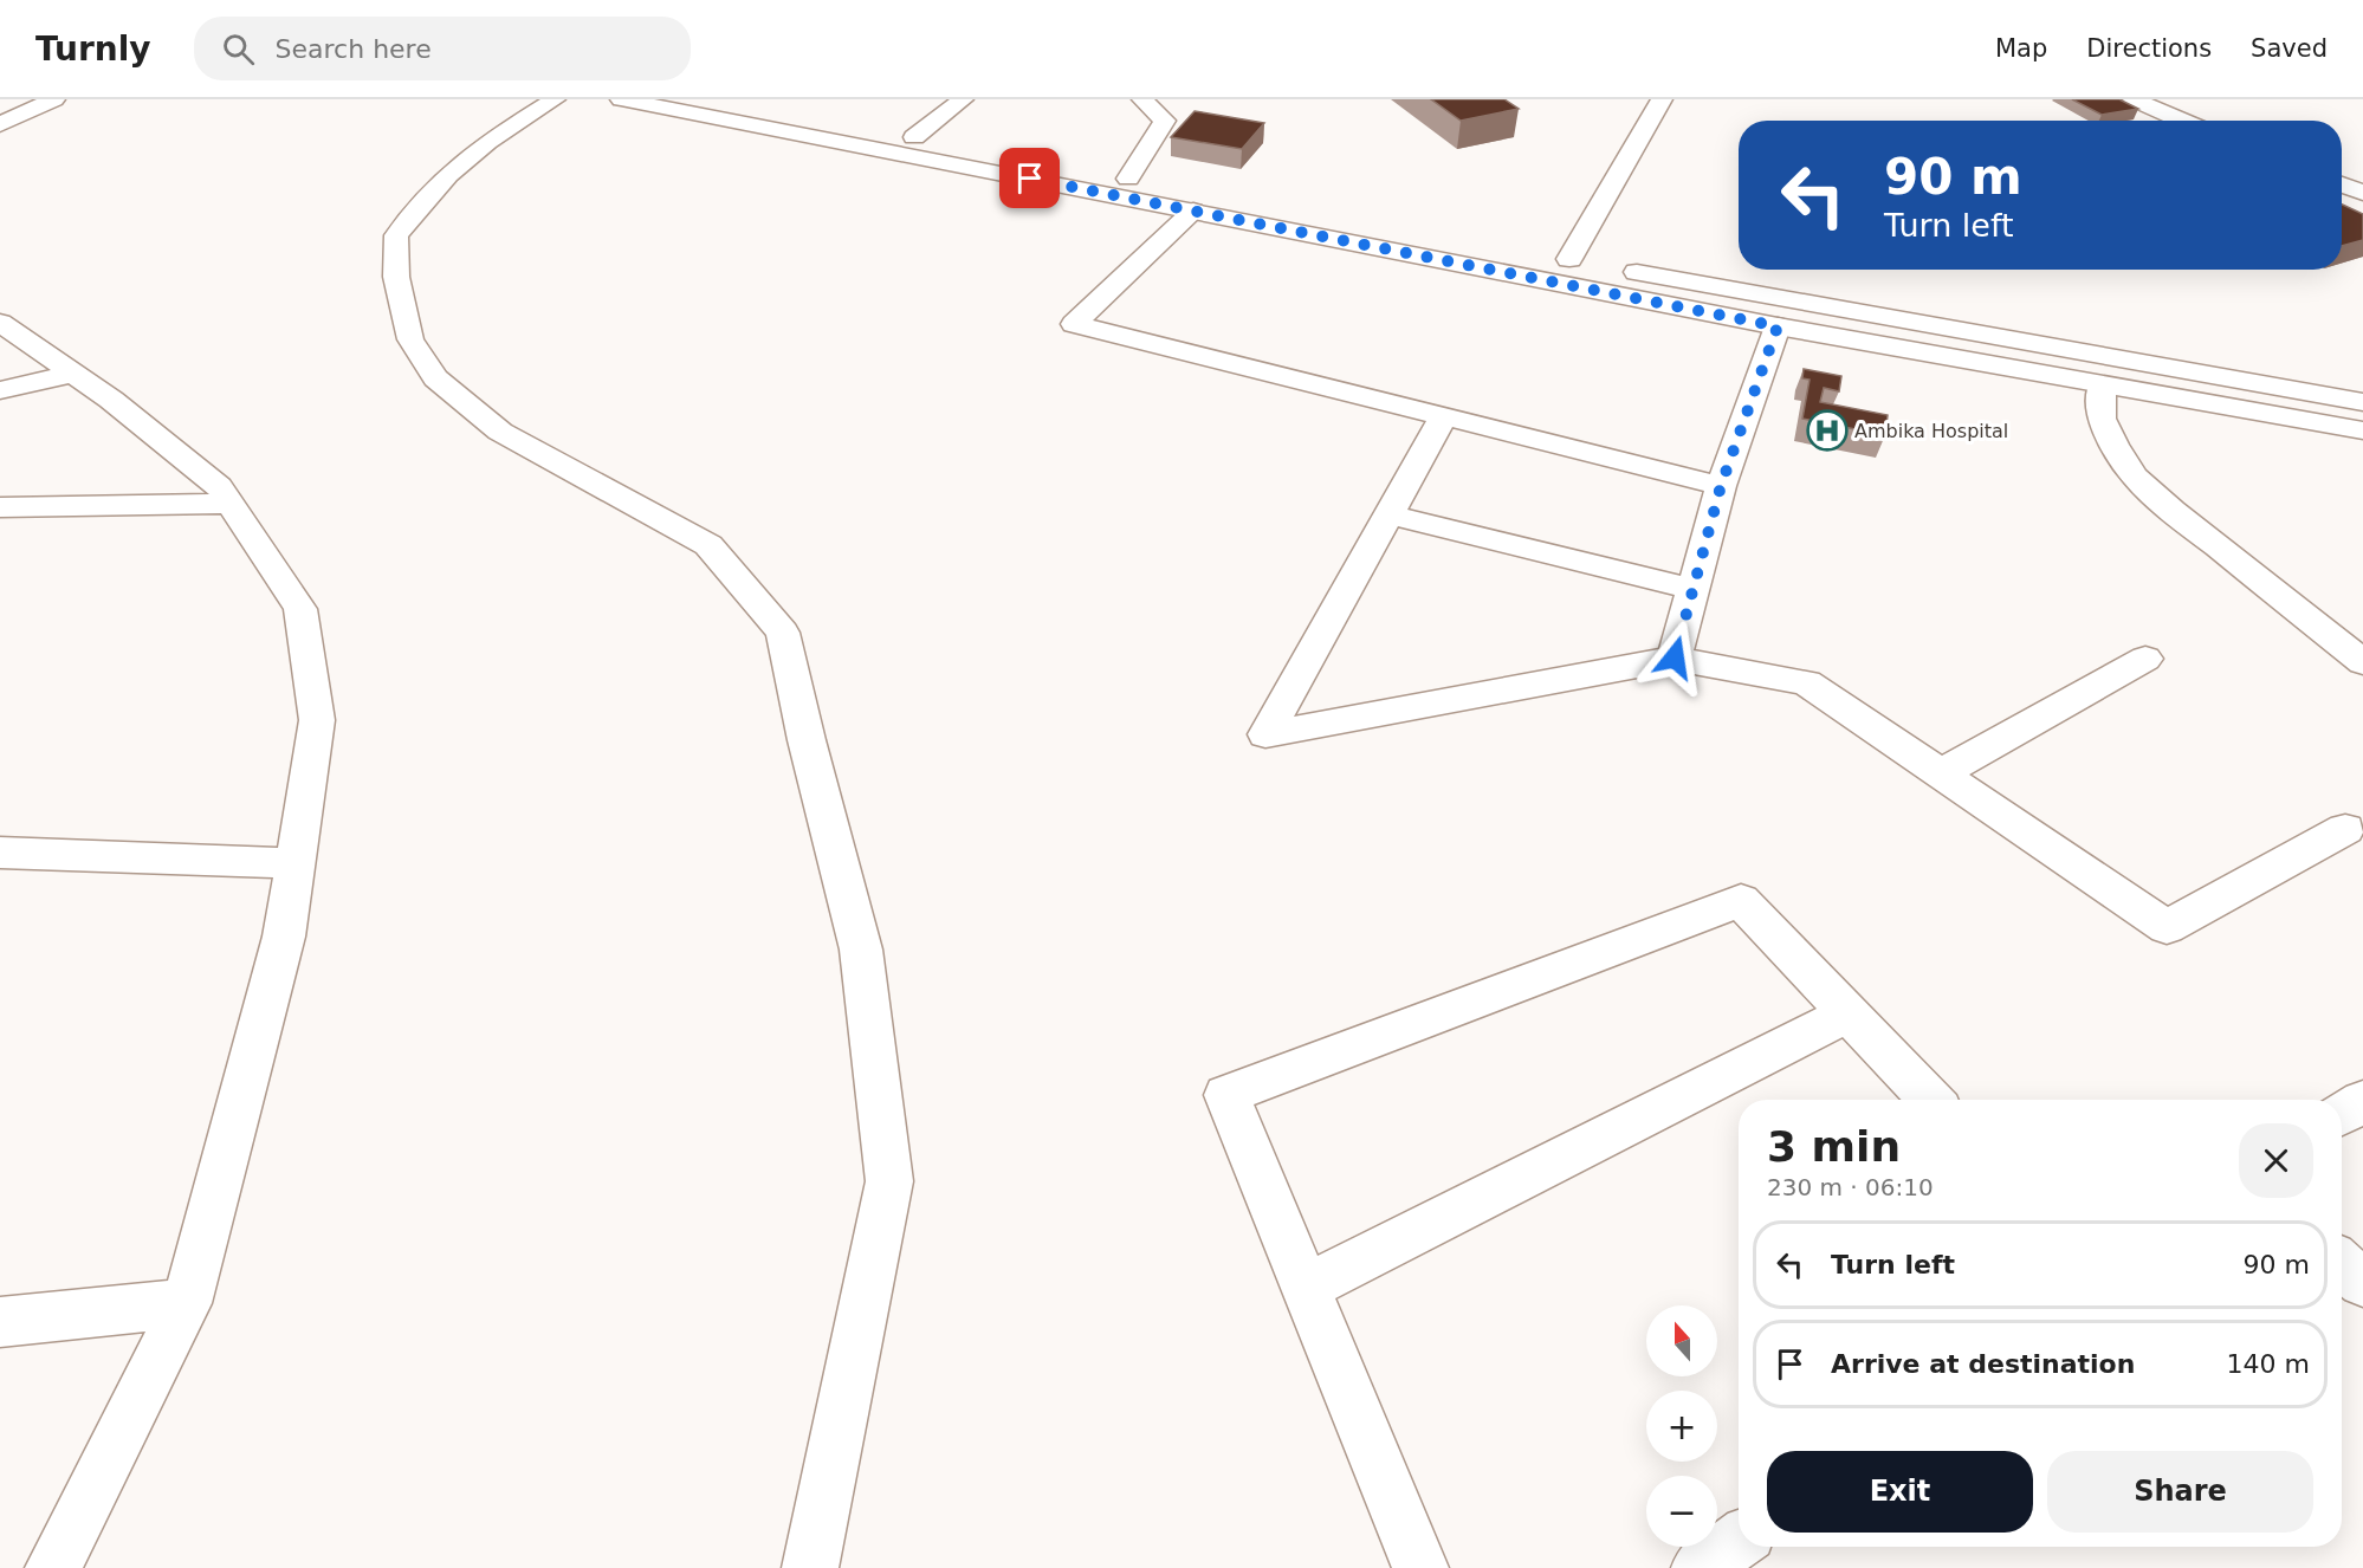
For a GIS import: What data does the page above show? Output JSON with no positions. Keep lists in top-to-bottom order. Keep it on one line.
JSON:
{"places":{"hospital":["Ambika Hospital"]},"north":"top","page":{"header":"Turnly","search":"Search here","nav":["Map","Directions","Saved"],"turn":["90 m","Turn left"],"heading":["3 min","230 m · 06:10"],"list":[{"name":"Turn left","value":"90 m"},{"name":"Arrive at destination","value":"140 m"}],"map_buttons":["+","−"],"buttons":["Exit","Share"]}}
